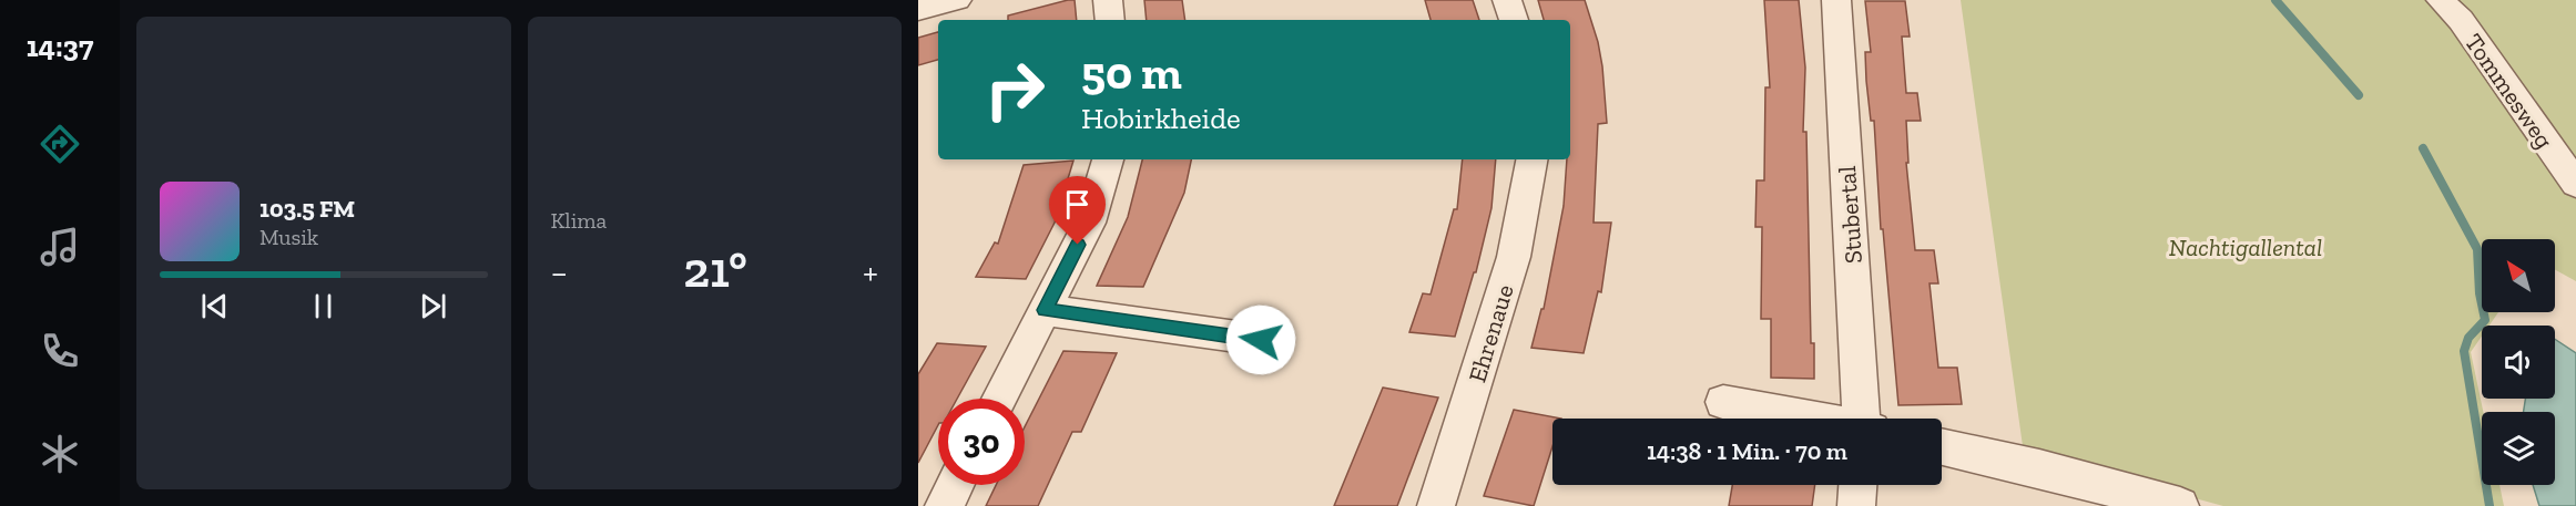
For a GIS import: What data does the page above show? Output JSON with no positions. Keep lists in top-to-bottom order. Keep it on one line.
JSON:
{"streets":{"street":["Tommesweg","Stubertal","Ehrenaue"]},"parks":["Nachtigallental"],"north":"top left","page":{"tabs":"14:37","tile":"Klima","turn":["50 m","Hobirkheide"],"song":["103.5 FM","Musik"],"heat":["−","21°","+"],"limit":"30","trip":"14:38 · 1 Min. · 70 m"}}
